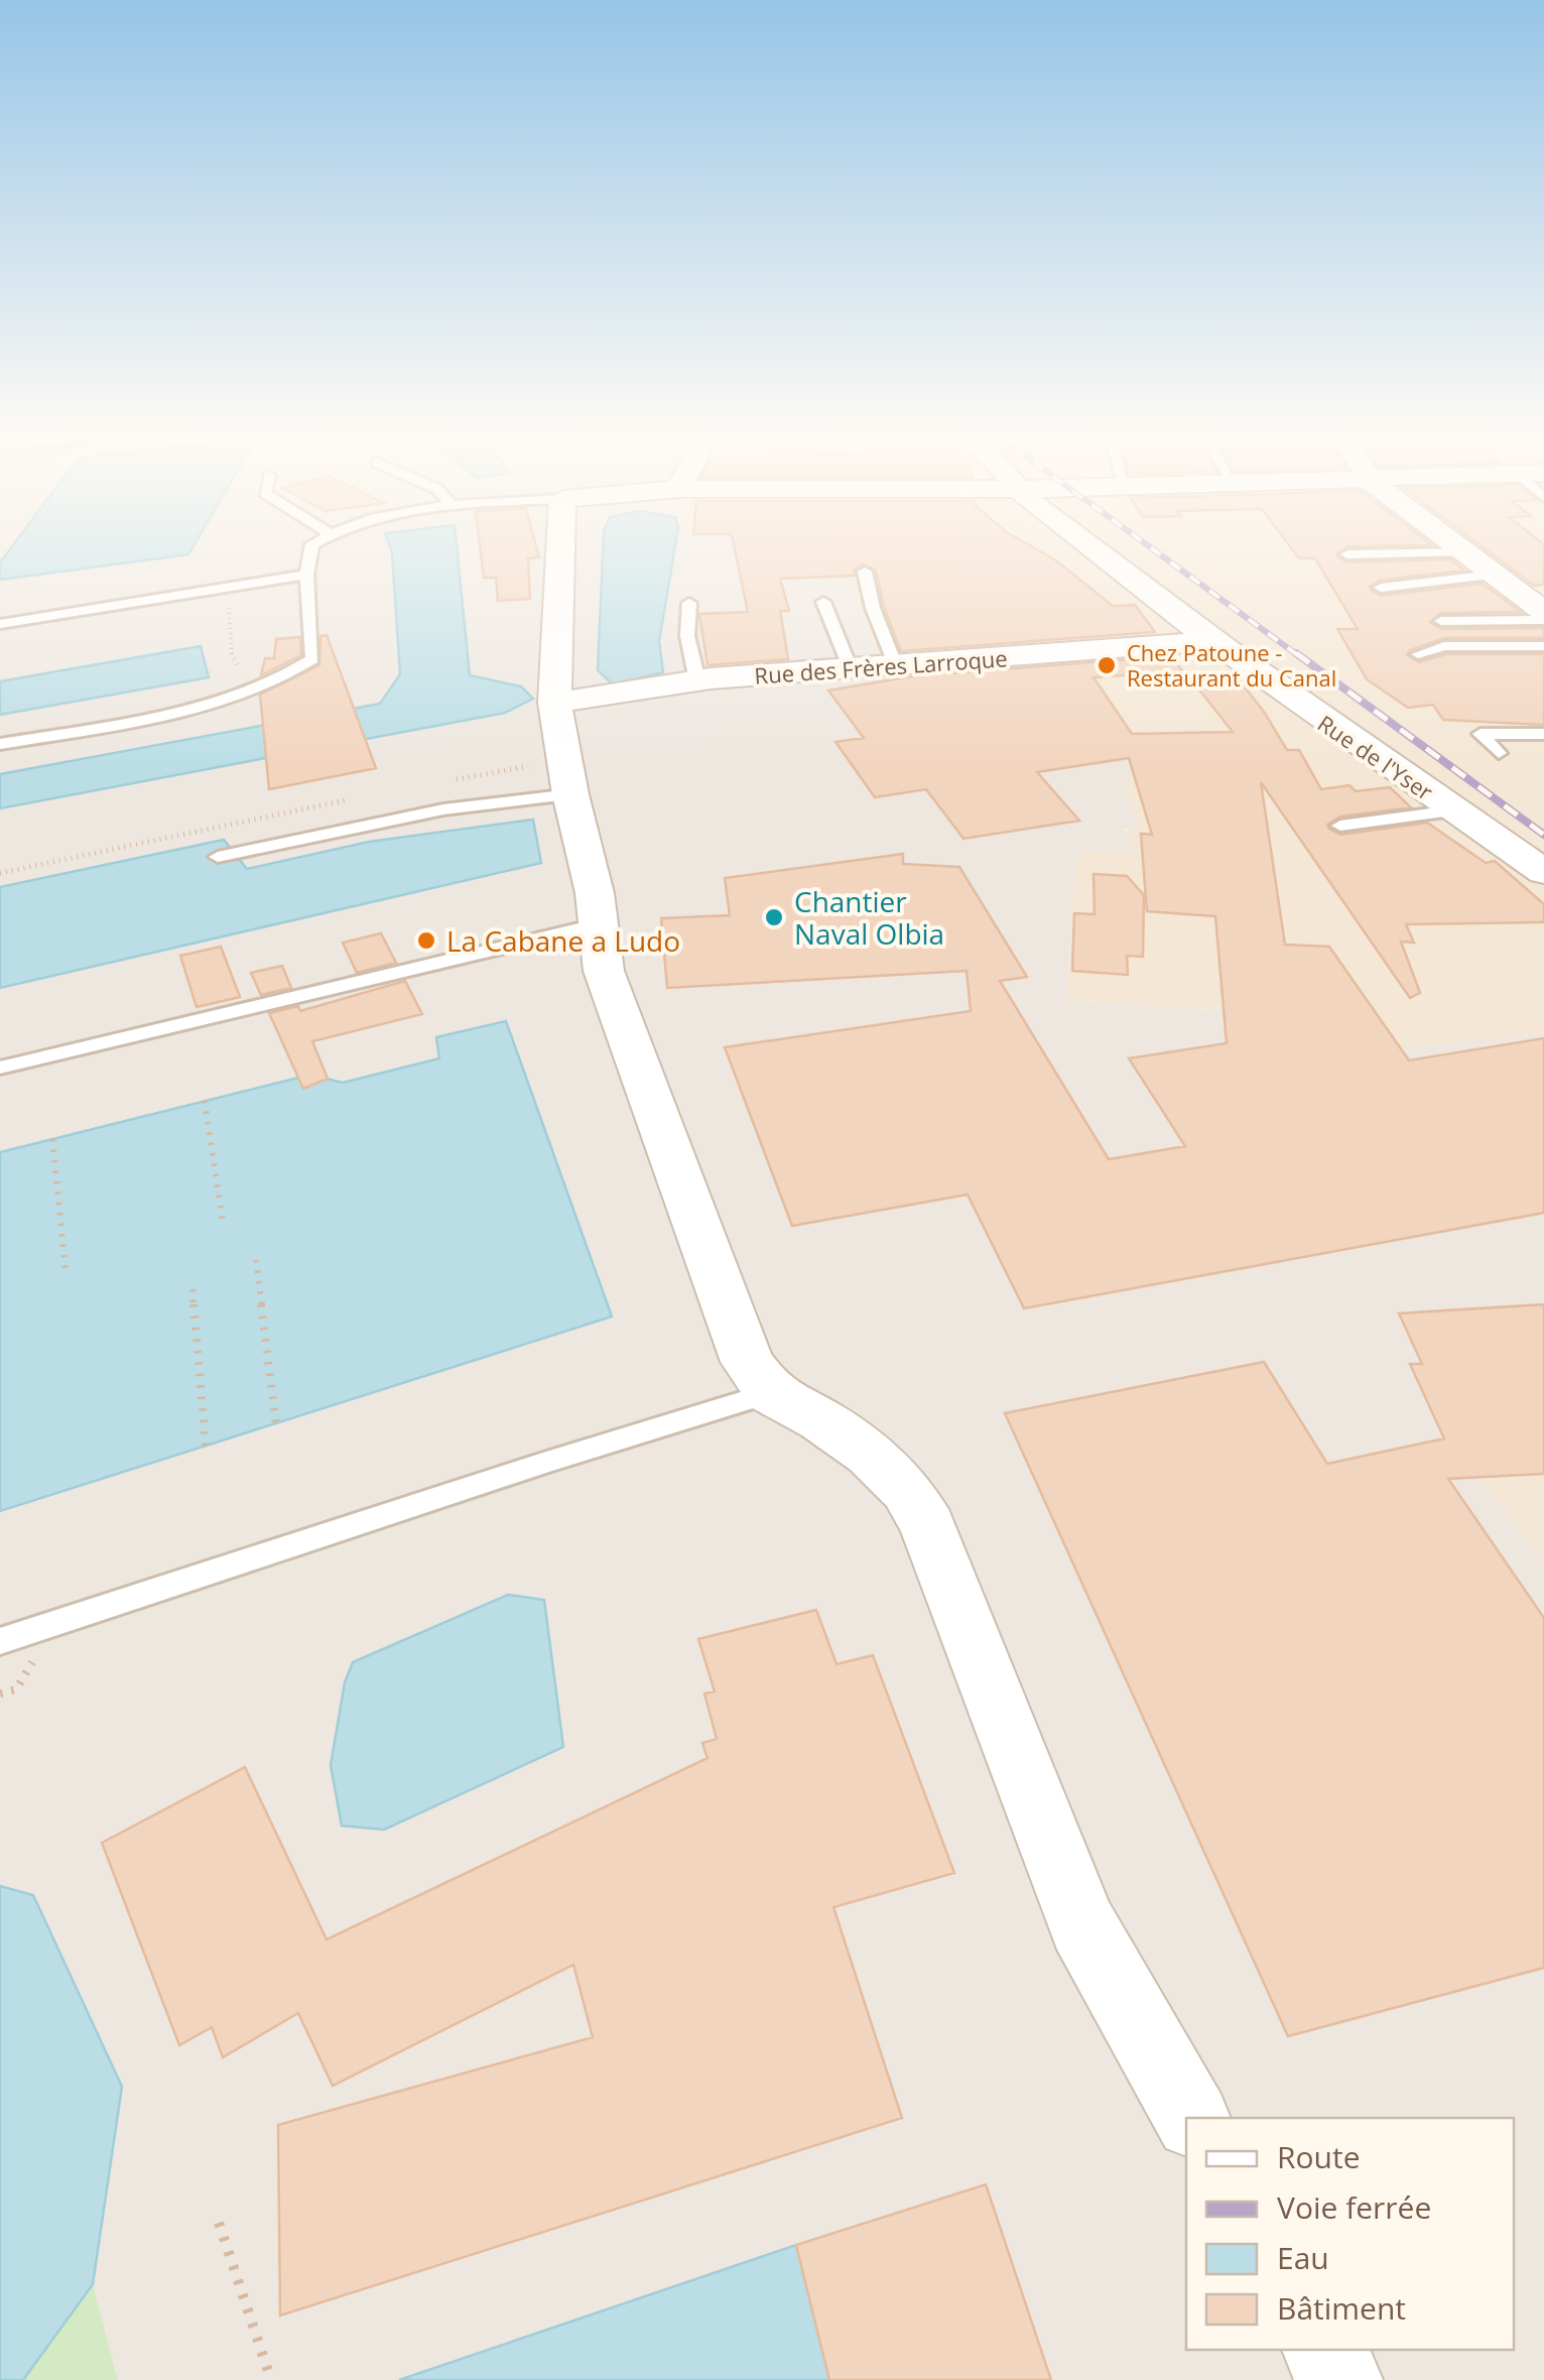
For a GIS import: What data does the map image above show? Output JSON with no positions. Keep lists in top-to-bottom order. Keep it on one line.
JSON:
{"streets":{"street":["Rue des Frères Larroque","Rue de l'Yser"]},"crossings":[["Rue des Frères Larroque","Rue de l'Yser"]],"places":["Chez Patoune - Restaurant du Canal","Chantier Naval Olbia","La Cabane a Ludo"],"legend":["Route","Voie ferrée","Eau","Bâtiment"]}
